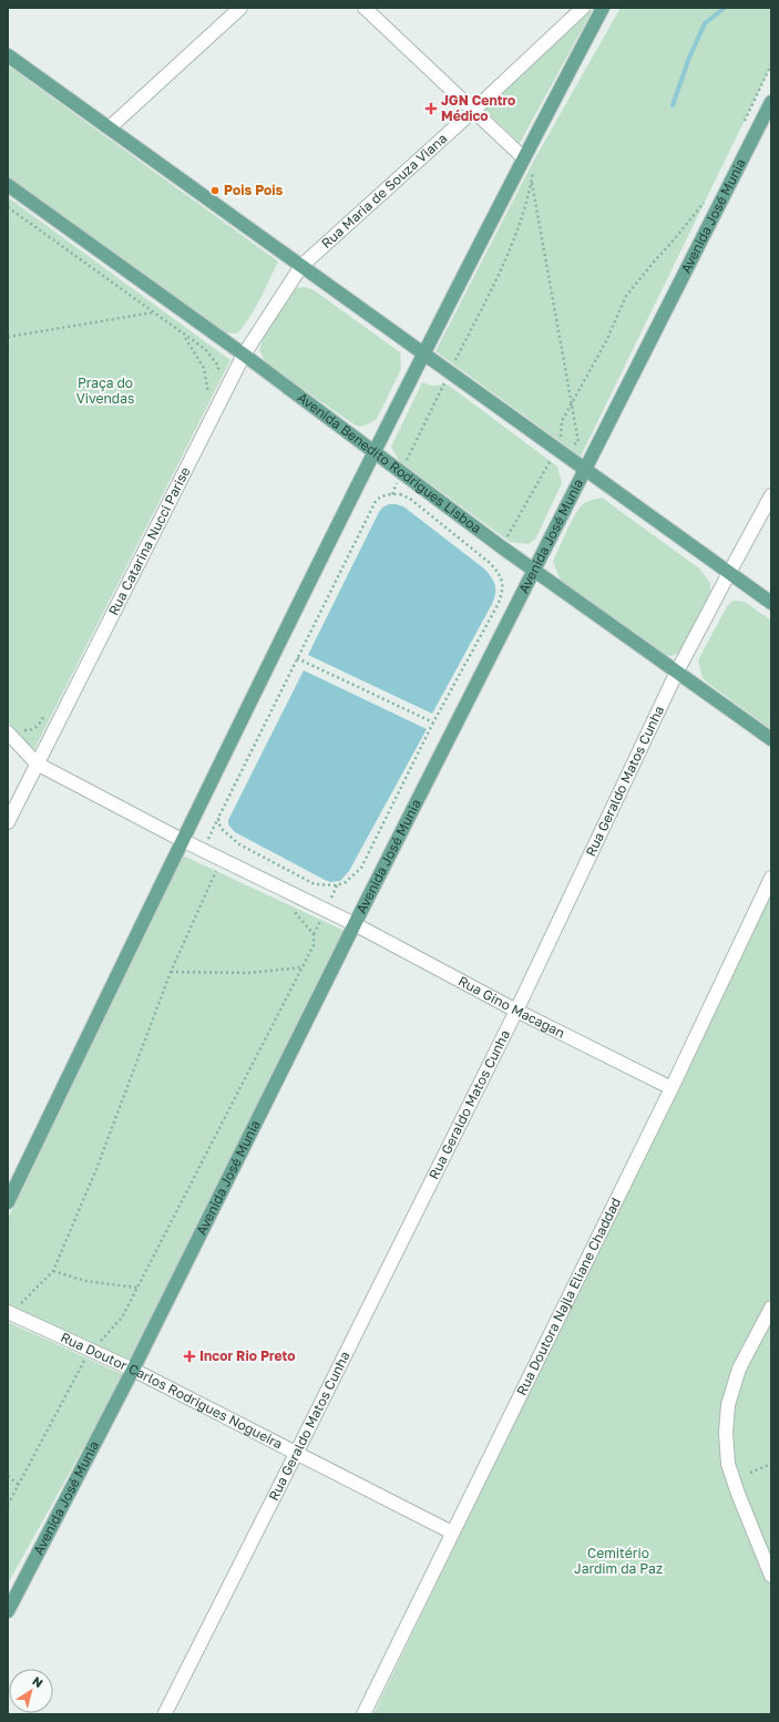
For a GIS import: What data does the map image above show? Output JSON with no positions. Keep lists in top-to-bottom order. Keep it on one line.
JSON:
{"streets":{"main road":["Avenida José Munia","Avenida Benedito Rodrigues Lisboa"],"street":["Rua Maria de Souza Viana","Rua Catarina Nucci Parise","Rua Geraldo Matos Cunha","Rua Gino Macagan","Rua Doutora Najla Eliane Chaddad","Rua Doutor Carlos Rodrigues Nogueira"]},"crossings":[["Rua Maria de Souza Viana","Rua Catarina Nucci Parise"],["Avenida José Munia","Avenida Benedito Rodrigues Lisboa"],["Avenida José Munia","Rua Gino Macagan"],["Avenida José Munia","Rua Doutor Carlos Rodrigues Nogueira"],["Avenida Benedito Rodrigues Lisboa","Rua Catarina Nucci Parise"],["Avenida Benedito Rodrigues Lisboa","Rua Geraldo Matos Cunha"],["Rua Catarina Nucci Parise","Rua Gino Macagan"],["Rua Geraldo Matos Cunha","Rua Gino Macagan"],["Rua Geraldo Matos Cunha","Rua Doutor Carlos Rodrigues Nogueira"],["Rua Gino Macagan","Rua Doutora Najla Eliane Chaddad"],["Rua Doutora Najla Eliane Chaddad","Rua Doutor Carlos Rodrigues Nogueira"]],"parks":["Praça do Vivendas","Cemitério Jardim da Paz"],"places":{"health":["JGN Centro Médico","Incor Rio Preto"],"other":["Pois Pois"]},"north":"top right"}
